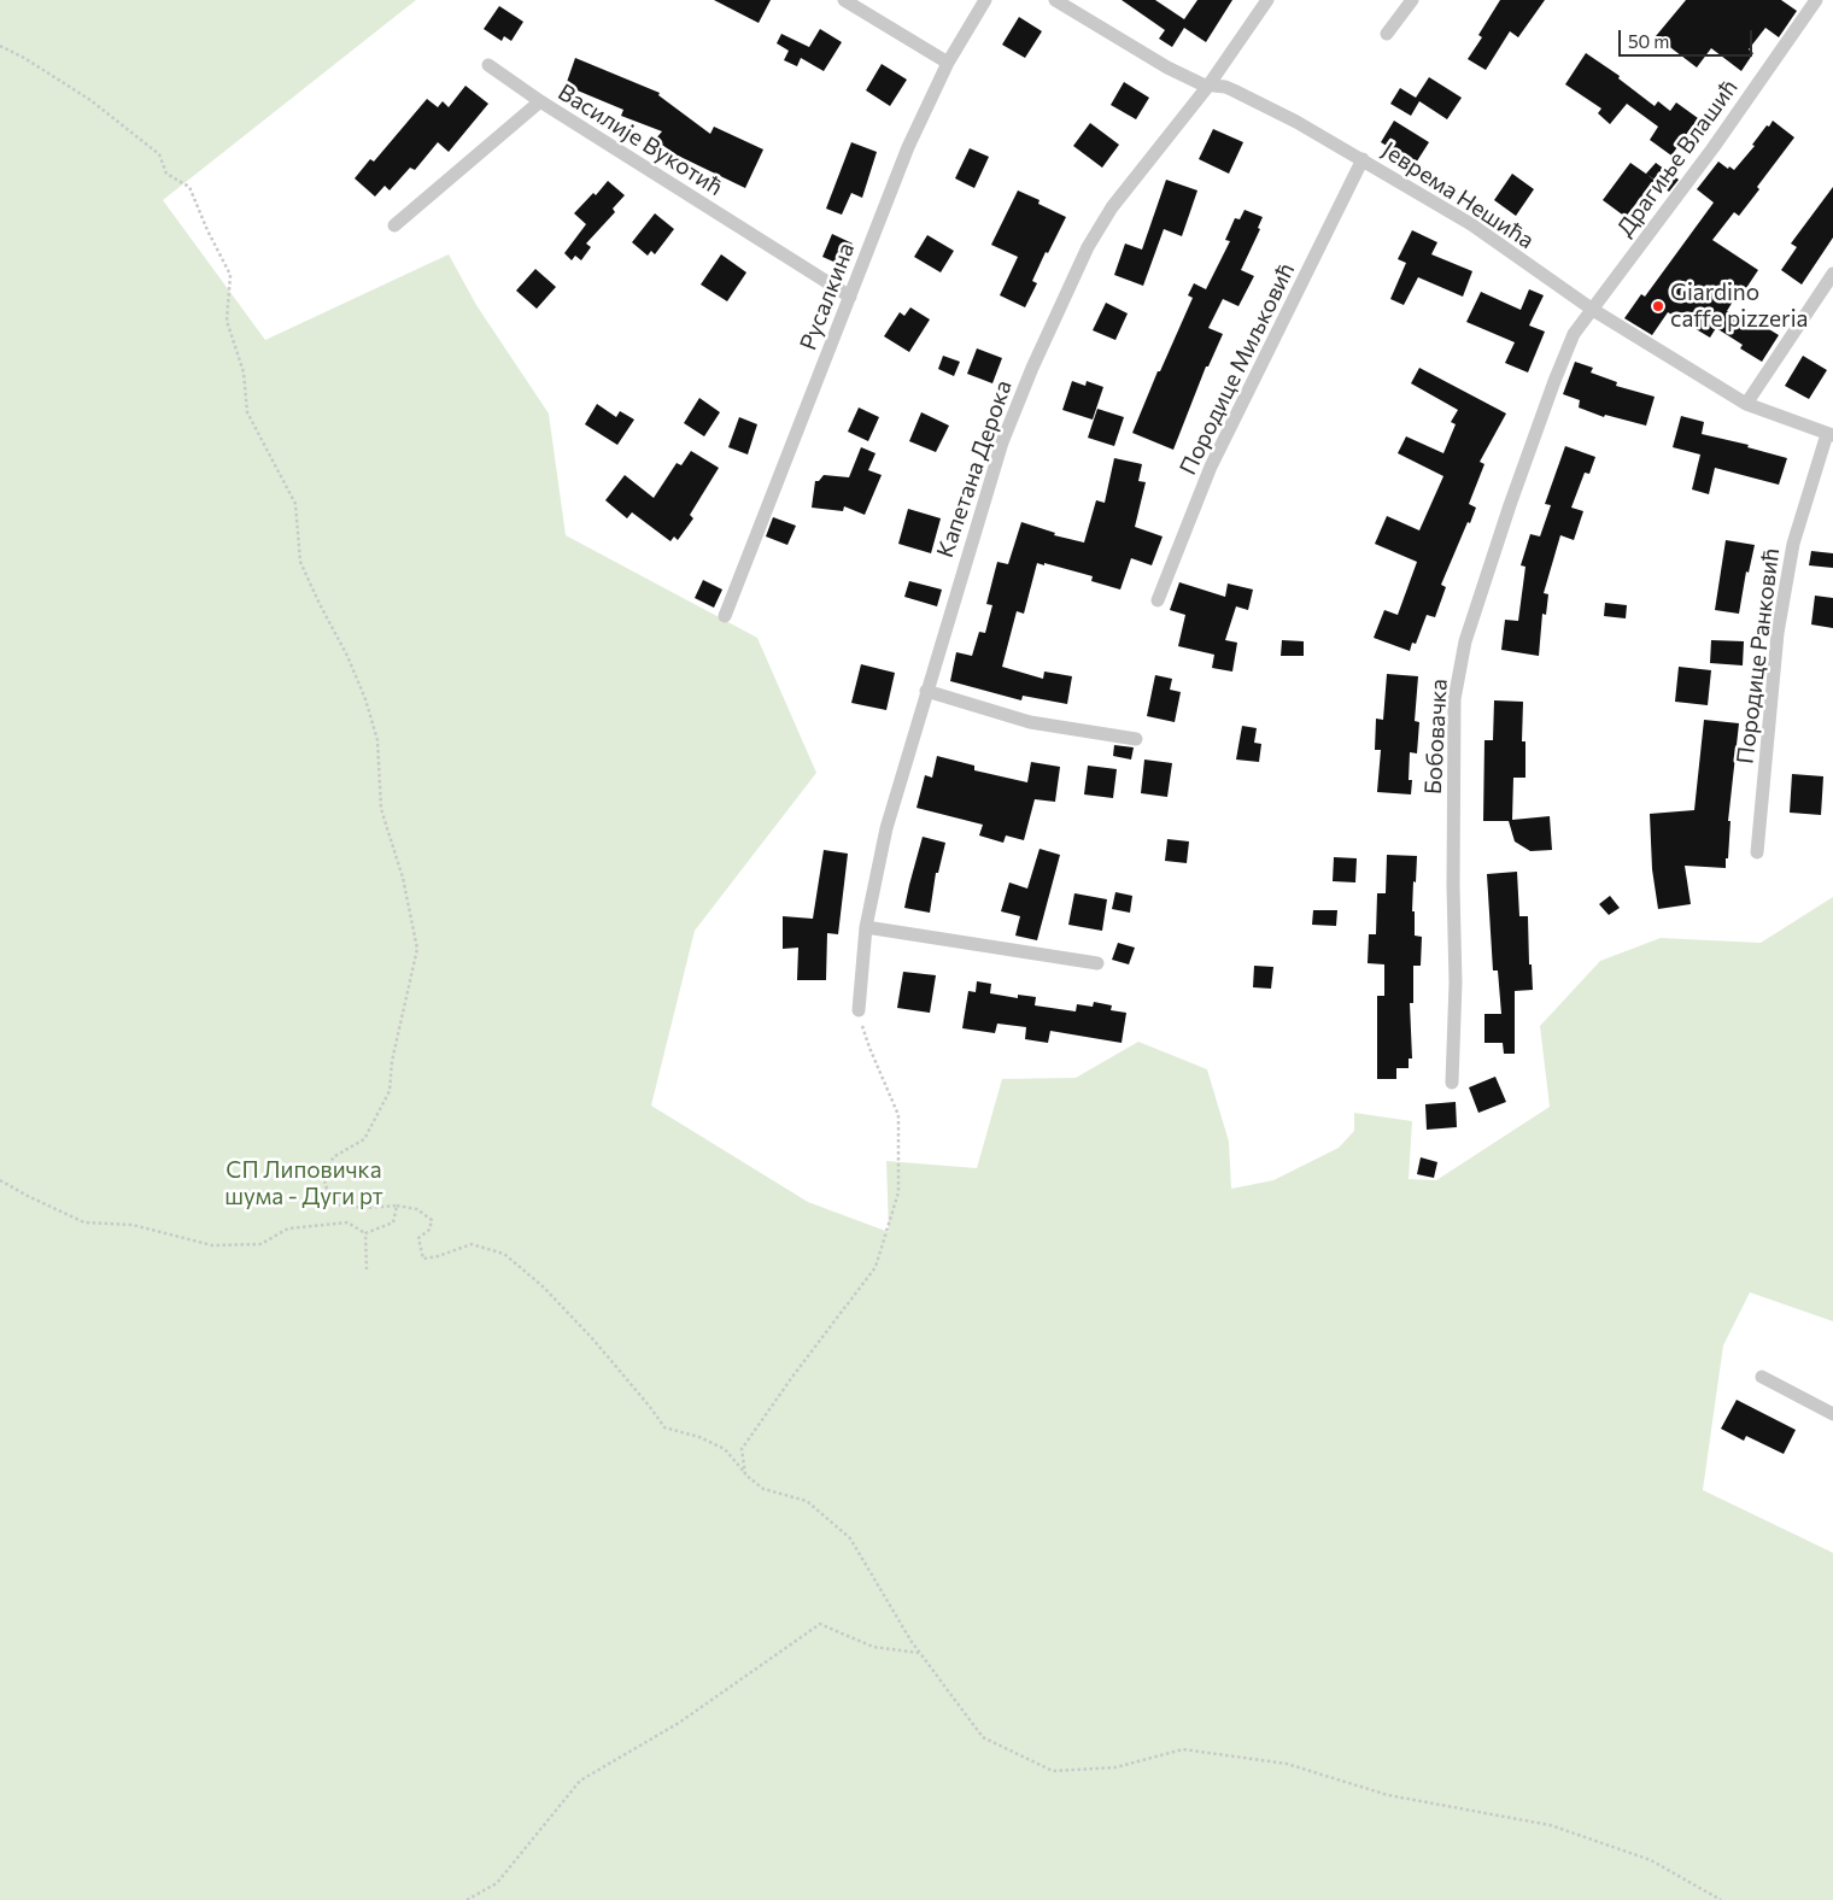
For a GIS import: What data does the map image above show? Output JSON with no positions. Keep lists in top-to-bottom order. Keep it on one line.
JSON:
{"streets":{"street":["Василије Вукотић","Драгиње Влашић","Јеврема Нешића","Русалкина","Породице Миљковић","Капетана Дерока","Породице Ранковић","Бобовачка"]},"crossings":[["Василије Вукотић","Русалкина"],["Драгиње Влашић","Јеврема Нешића"],["Драгиње Влашић","Бобовачка"],["Јеврема Нешића","Породице Миљковић"],["Јеврема Нешића","Капетана Дерока"],["Јеврема Нешића","Породице Ранковић"],["Јеврема Нешића","Бобовачка"]],"parks":["СП Липовичка шума - Дуги рт"],"places":["Giardino caffe pizzeria"],"scale_bar":"50 m"}
